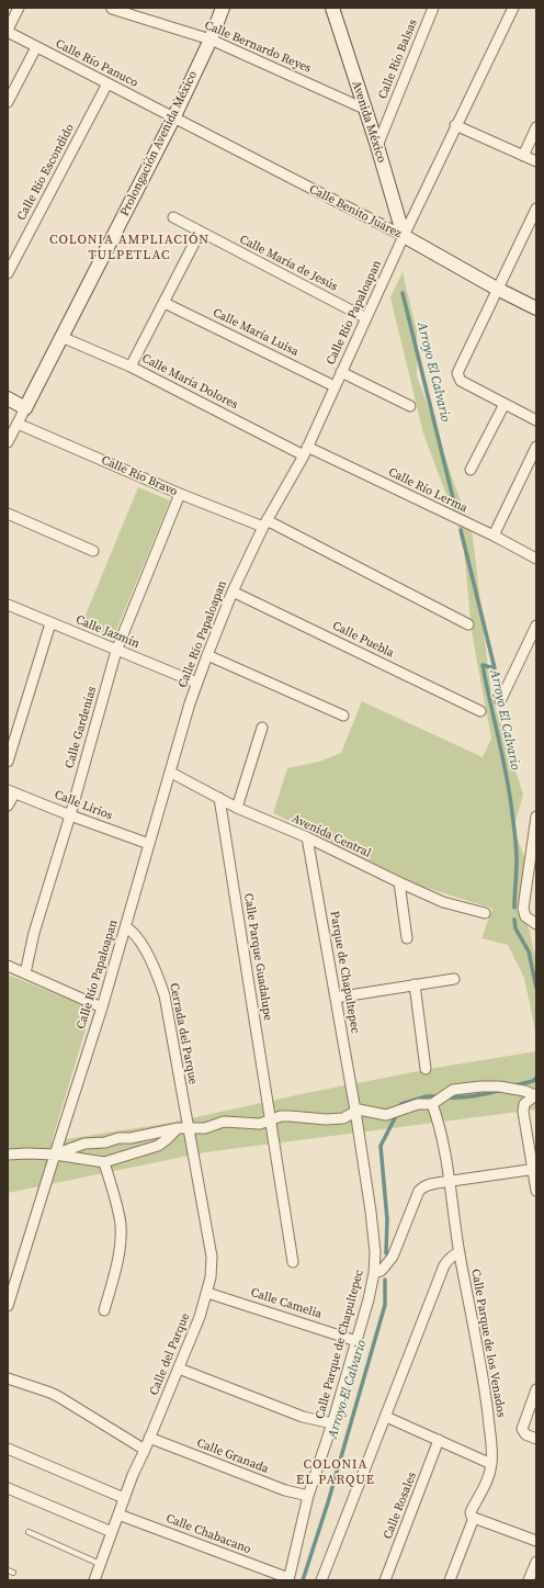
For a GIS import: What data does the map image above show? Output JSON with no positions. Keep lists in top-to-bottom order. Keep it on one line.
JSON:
{"streets":{"street":["Calle Bernardo Reyes","Calle Río Balsas","Calle Río Panuco","Avenida México","Prolongación Avenida México","Calle Río Escondido","Calle Benito Juárez","Calle María de Jesús","Calle Río Papaloapan","Calle María Luisa","Calle María Dolores","Calle Río Bravo","Calle Río Lerma","Calle Jazmín","Calle Puebla","Calle Gardenías","Calle Lirios","Avenida Central","Calle Parque Guadalupe","Parque de Chapultepec","Cerrada del Parque","Calle Camelia","Calle Parque de los Venados","Calle Parque de Chapultepec","Calle del Parque","Calle Granada","Calle Rosales","Calle Chabacano"]},"crossings":[["Calle Bernardo Reyes","Avenida México"],["Calle Bernardo Reyes","Prolongación Avenida México"],["Calle Río Balsas","Avenida México"],["Calle Río Panuco","Prolongación Avenida México"],["Calle Río Panuco","Calle Río Escondido"],["Calle Río Panuco","Calle Benito Juárez"],["Avenida México","Calle Benito Juárez"],["Avenida México","Calle Río Papaloapan"],["Prolongación Avenida México","Calle Benito Juárez"],["Prolongación Avenida México","Calle María Dolores"],["Prolongación Avenida México","Calle Río Bravo"],["Calle Benito Juárez","Calle Río Papaloapan"],["Calle María de Jesús","Calle Río Papaloapan"],["Calle Río Papaloapan","Calle María Luisa"],["Calle Río Papaloapan","Calle María Dolores"],["Calle Río Papaloapan","Calle Río Bravo"],["Calle Río Papaloapan","Calle Río Lerma"],["Calle Río Papaloapan","Calle Jazmín"],["Calle Río Papaloapan","Calle Puebla"],["Calle Río Papaloapan","Calle Lirios"],["Calle Río Papaloapan","Avenida Central"],["Calle Río Papaloapan","Cerrada del Parque"],["Calle María Dolores","Calle Río Lerma"],["Calle Río Bravo","Calle Gardenías"],["Calle Jazmín","Calle Gardenías"],["Calle Gardenías","Calle Lirios"],["Avenida Central","Calle Parque Guadalupe"],["Avenida Central","Parque de Chapultepec"],["Parque de Chapultepec","Calle Parque de Chapultepec"],["Cerrada del Parque","Calle del Parque"],["Calle Camelia","Calle Parque de Chapultepec"],["Calle Camelia","Calle del Parque"],["Calle Parque de Chapultepec","Calle Granada"],["Calle Parque de Chapultepec","Calle Chabacano"],["Calle del Parque","Calle Granada"],["Calle del Parque","Calle Chabacano"]],"districts":["COLONIA AMPLIACIÓN TULPETLAC","COLONIA EL PARQUE"],"water":["Arroyo El Calvario"]}
